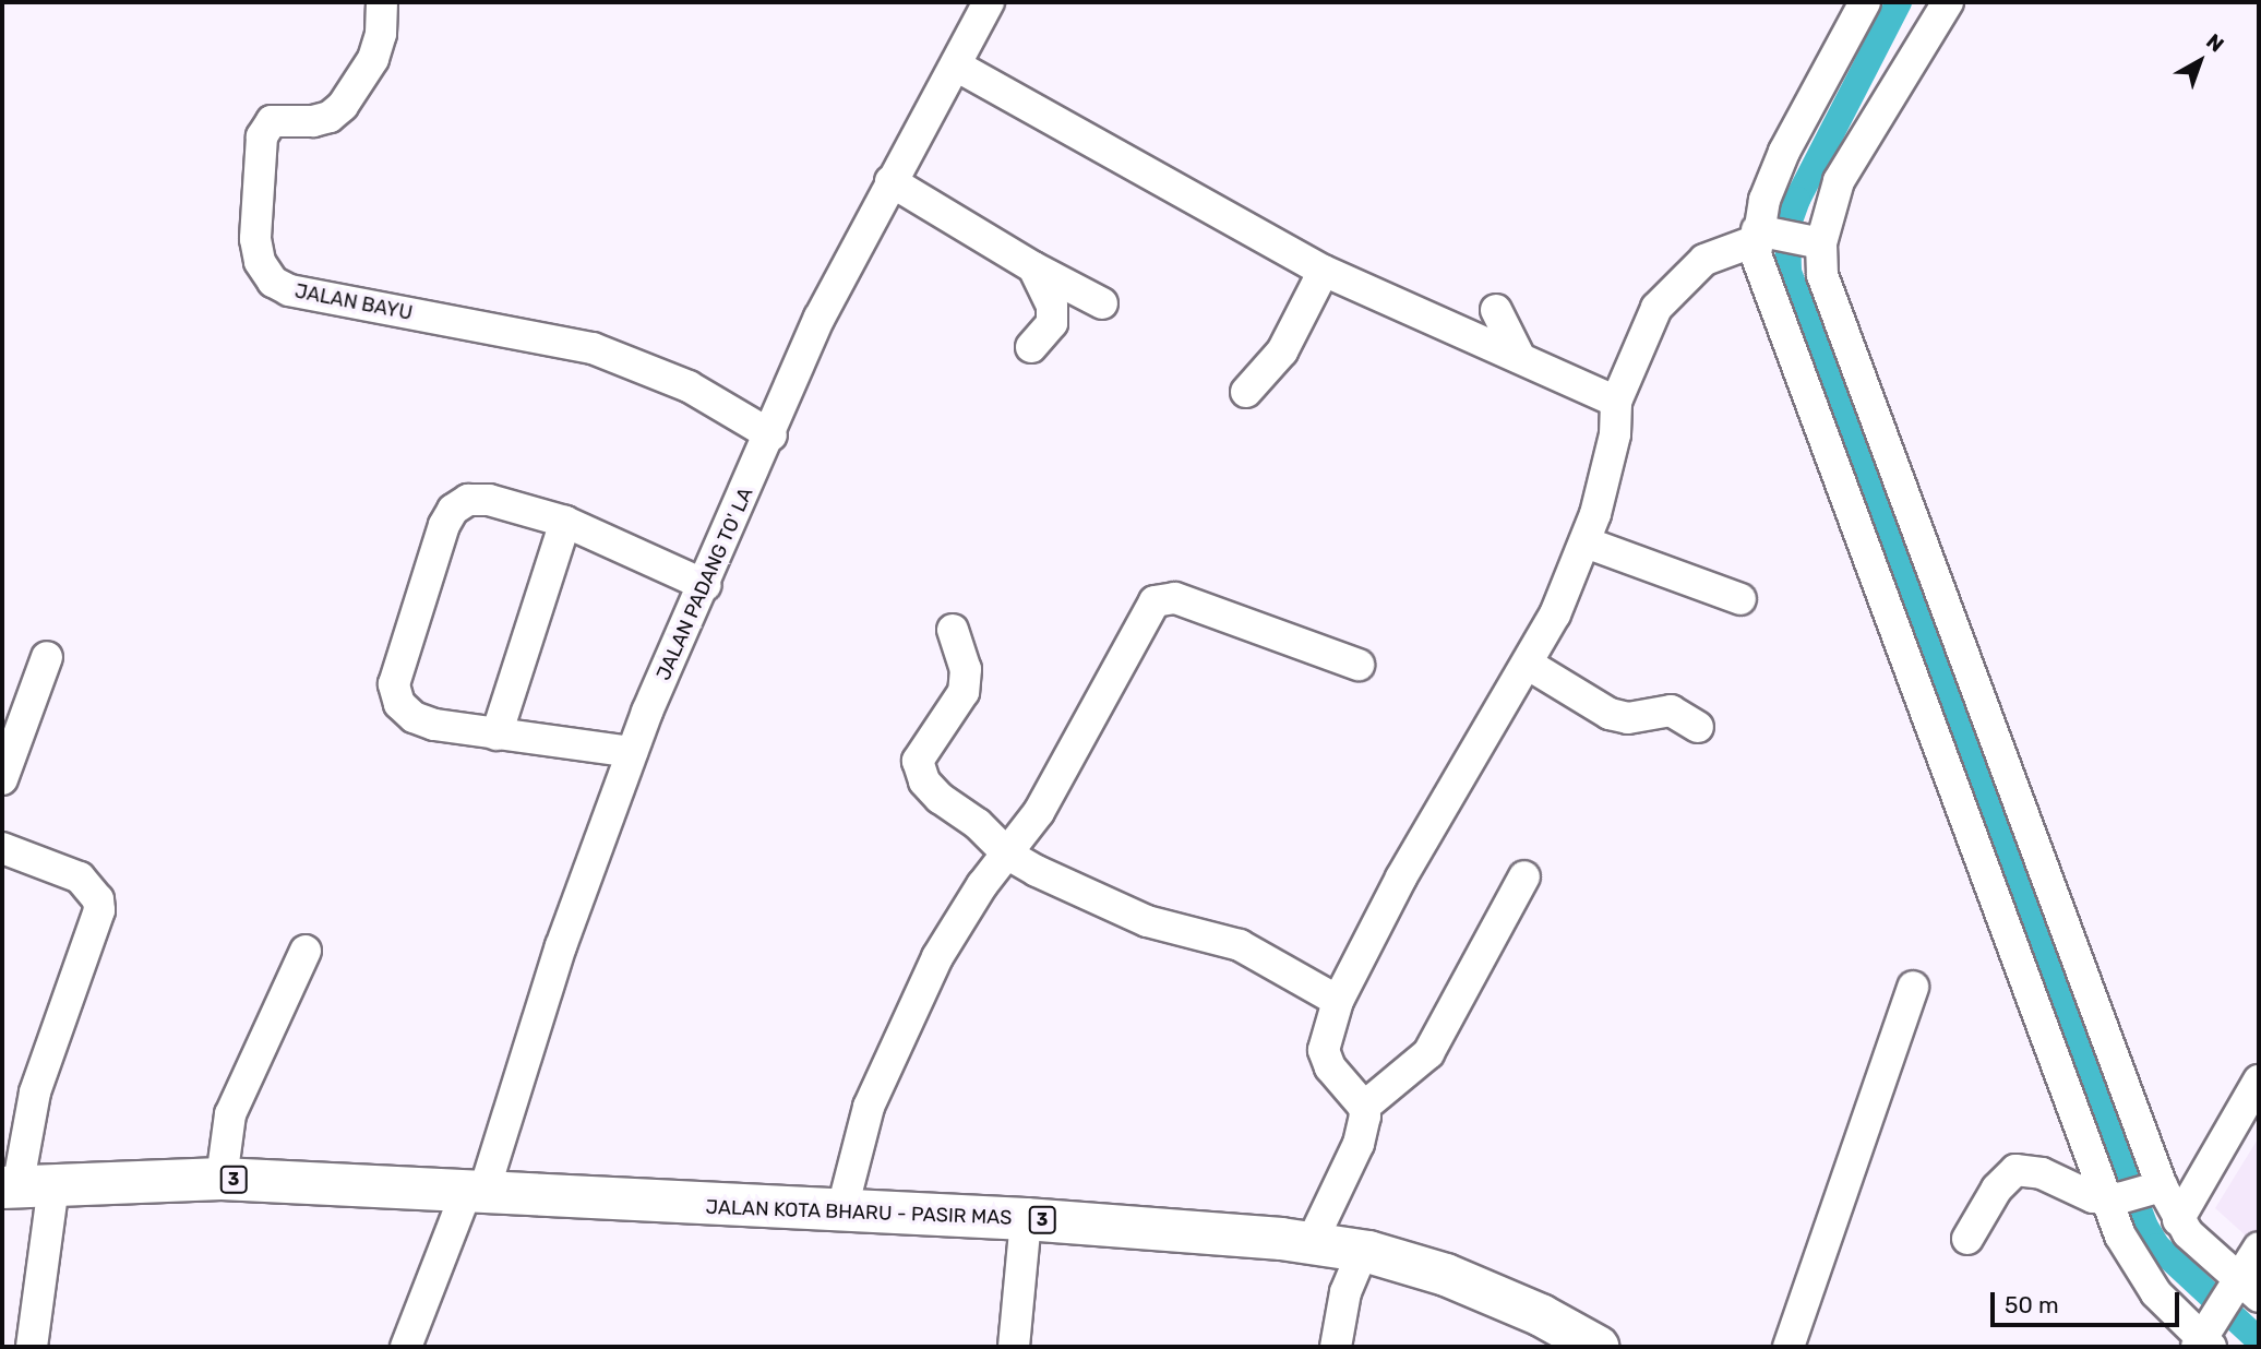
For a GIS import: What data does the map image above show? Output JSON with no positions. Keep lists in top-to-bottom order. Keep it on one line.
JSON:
{"streets":{"highway":["3","JALAN KOTA BHARU - PASIR MAS"],"street":["JALAN BAYU","JALAN PADANG TO' LA"]},"crossings":[["JALAN BAYU","JALAN PADANG TO' LA"],["JALAN PADANG TO' LA","3"],["JALAN PADANG TO' LA","JALAN KOTA BHARU - PASIR MAS"],["3","JALAN KOTA BHARU - PASIR MAS"]],"scale_bar":"50 m","north":"top right"}
